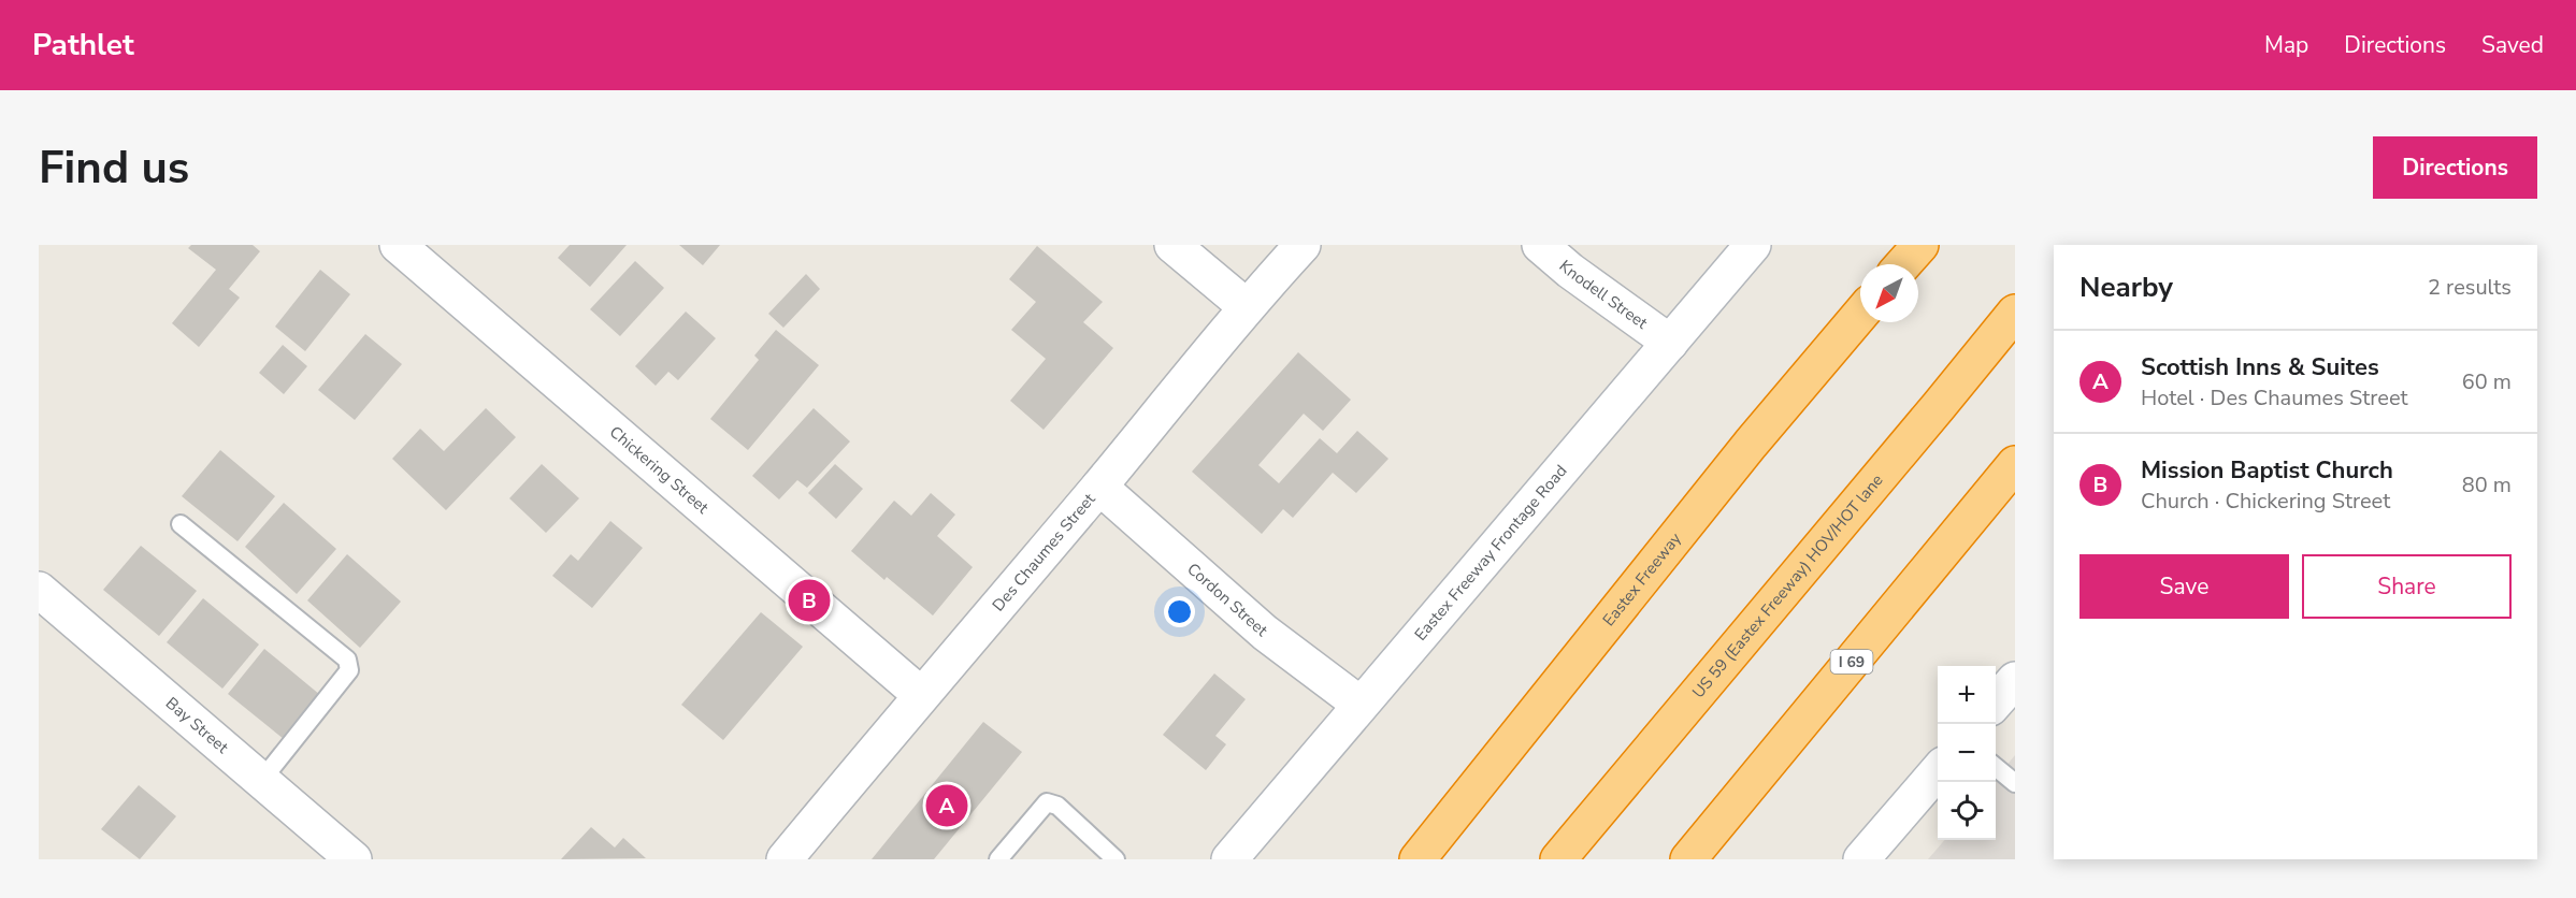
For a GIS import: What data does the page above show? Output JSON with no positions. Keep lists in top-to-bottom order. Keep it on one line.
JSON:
{"streets":{"highway":["Eastex Freeway","US 59 (Eastex Freeway) HOV/HOT lane","I 69"],"street":["Knodell Street","Chickering Street","Des Chaumes Street","Eastex Freeway Frontage Road","Cordon Street","Bay Street"]},"crossings":[["Knodell Street","Eastex Freeway Frontage Road"],["Chickering Street","Des Chaumes Street"],["Des Chaumes Street","Cordon Street"],["Eastex Freeway Frontage Road","Cordon Street"]],"north":"bottom left","page":{"header":"Pathlet","nav":["Map","Directions","Saved"],"buttons":["Directions",["Save","Share"]],"title":"Find us","heading":["Nearby","2 results"],"list":[{"mark":"A","name":"Scottish Inns & Suites","note":"Hotel · Des Chaumes Street","value":"60 m"},{"mark":"B","name":"Mission Baptist Church","note":"Church · Chickering Street","value":"80 m"}],"pins":["B","A"],"map_buttons":["+","−"]}}
